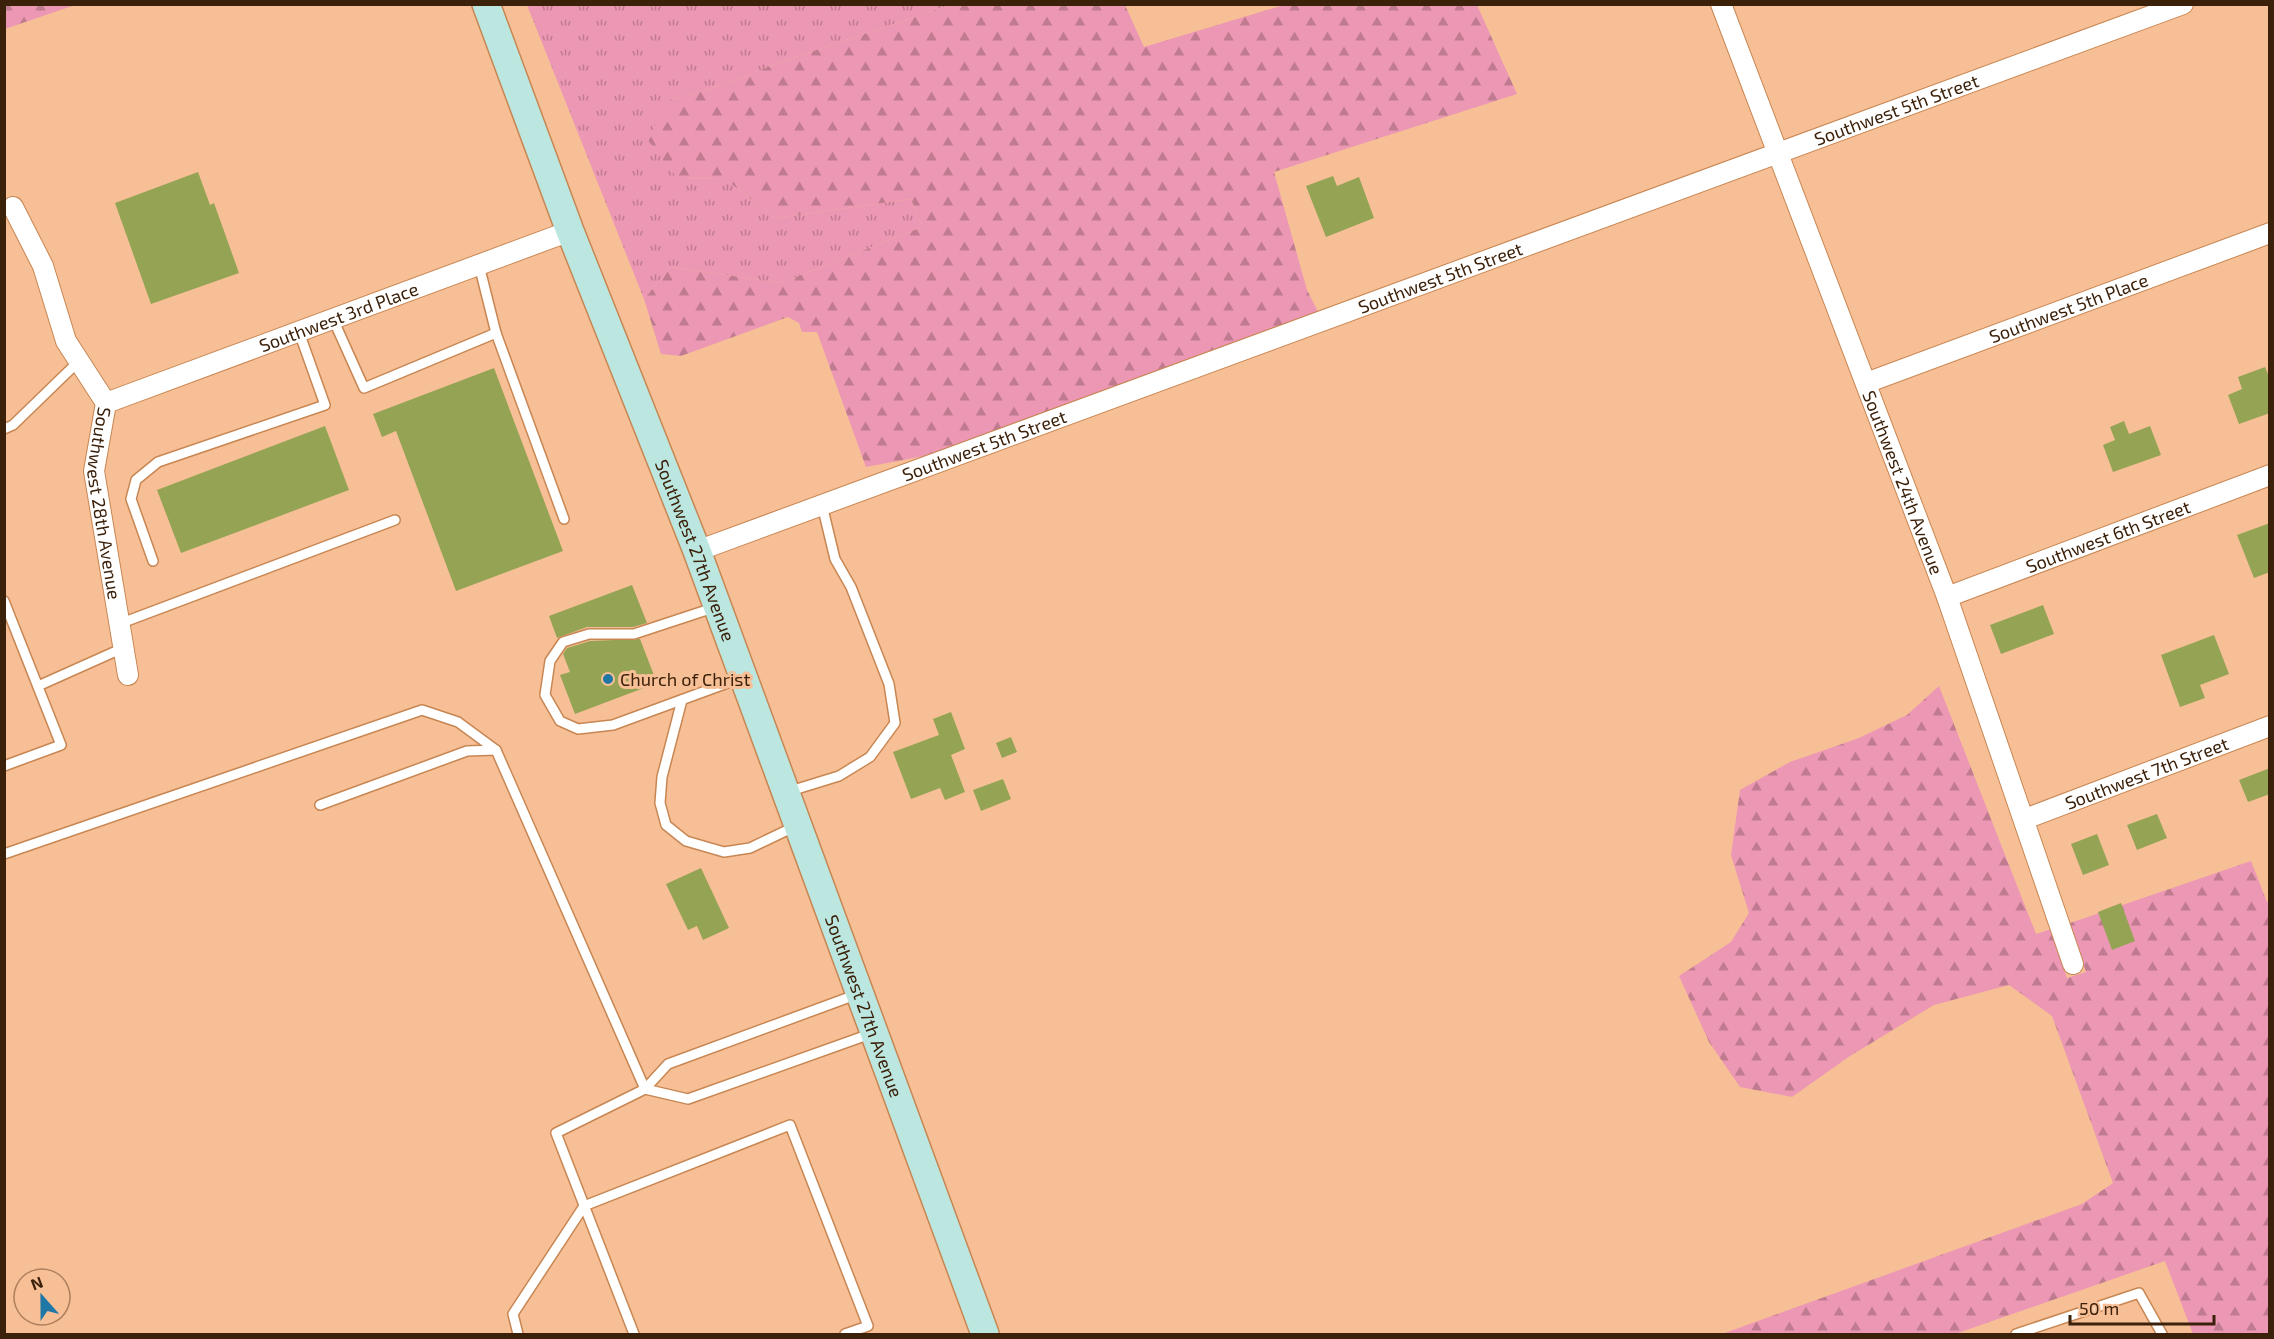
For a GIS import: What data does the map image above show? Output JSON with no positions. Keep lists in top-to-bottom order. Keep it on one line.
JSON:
{"streets":{"main road":["Southwest 27th Avenue"],"street":["Southwest 5th Street","Southwest 5th Place","Southwest 3rd Place","Southwest 24th Avenue","Southwest 28th Avenue","Southwest 6th Street","Southwest 7th Street"]},"crossings":[["Southwest 5th Street","Southwest 24th Avenue"],["Southwest 5th Street","Southwest 27th Avenue"],["Southwest 5th Place","Southwest 24th Avenue"],["Southwest 3rd Place","Southwest 28th Avenue"],["Southwest 3rd Place","Southwest 27th Avenue"],["Southwest 24th Avenue","Southwest 6th Street"],["Southwest 24th Avenue","Southwest 7th Street"]],"places":["Church of Christ"],"scale_bar":"50 m","north":"top"}
